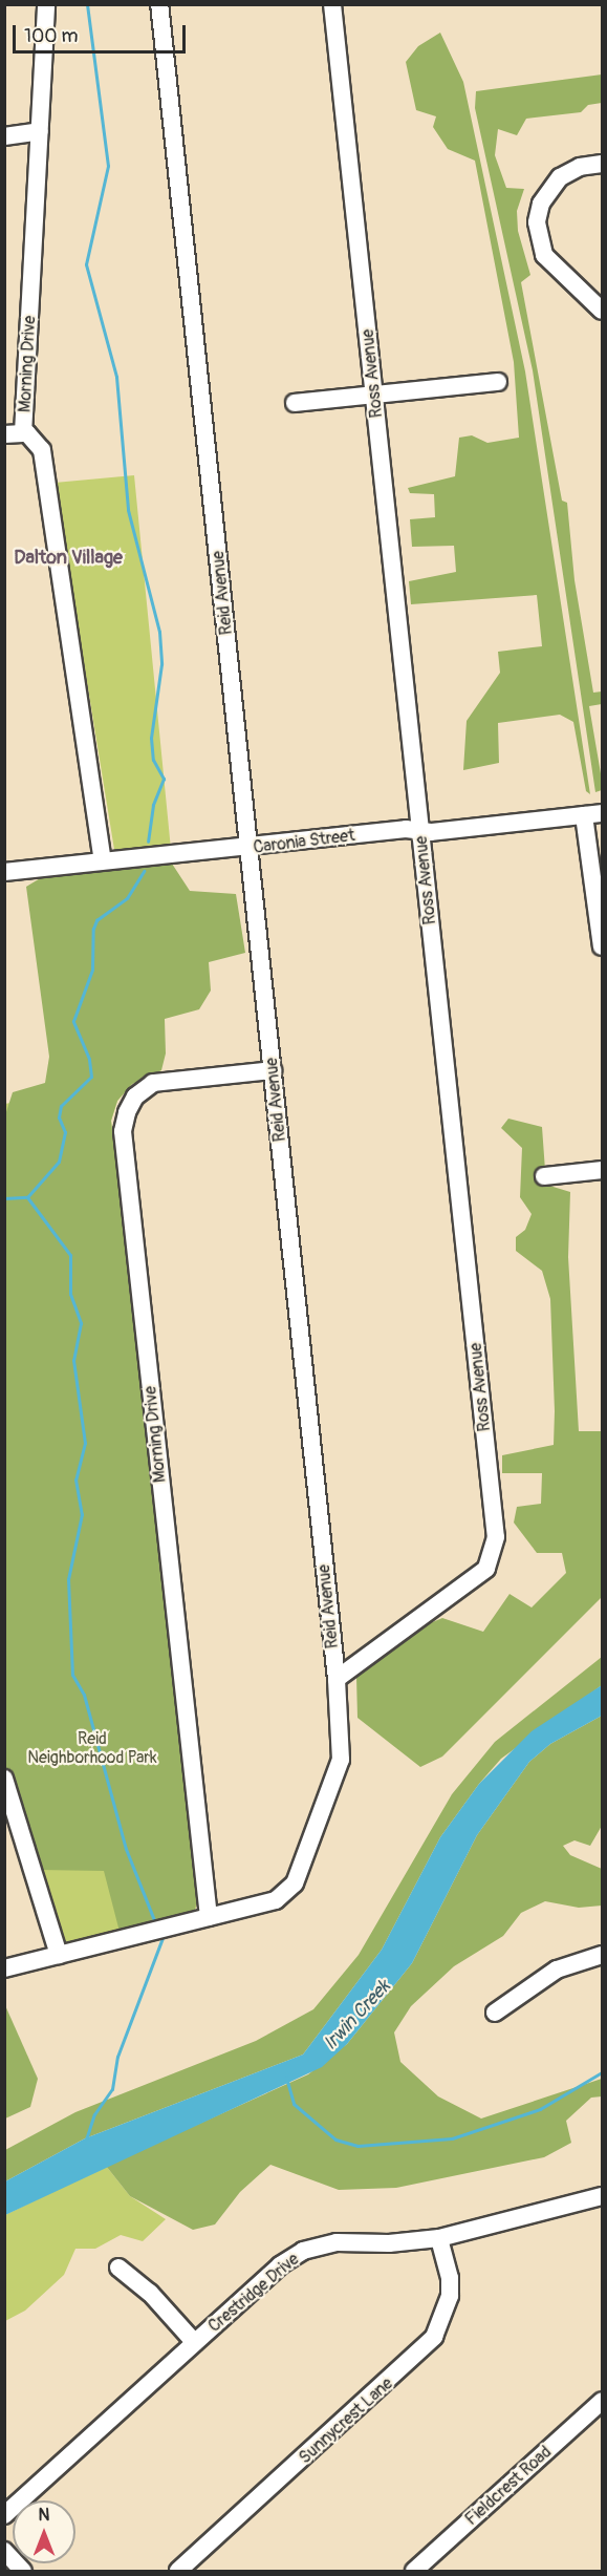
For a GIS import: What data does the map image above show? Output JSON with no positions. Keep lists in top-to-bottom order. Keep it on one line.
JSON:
{"streets":{"street":["Morning Drive","Ross Avenue","Reid Avenue","Caronia Street","Crestridge Drive","Sunnycrest Lane","Fieldcrest Road"]},"crossings":[["Morning Drive","Reid Avenue"],["Morning Drive","Caronia Street"],["Ross Avenue","Reid Avenue"],["Ross Avenue","Caronia Street"],["Reid Avenue","Caronia Street"],["Crestridge Drive","Sunnycrest Lane"]],"districts":["Dalton Village"],"water":["Irwin Creek"],"parks":["Reid Neighborhood Park"],"scale_bar":"100 m","north":"top"}
